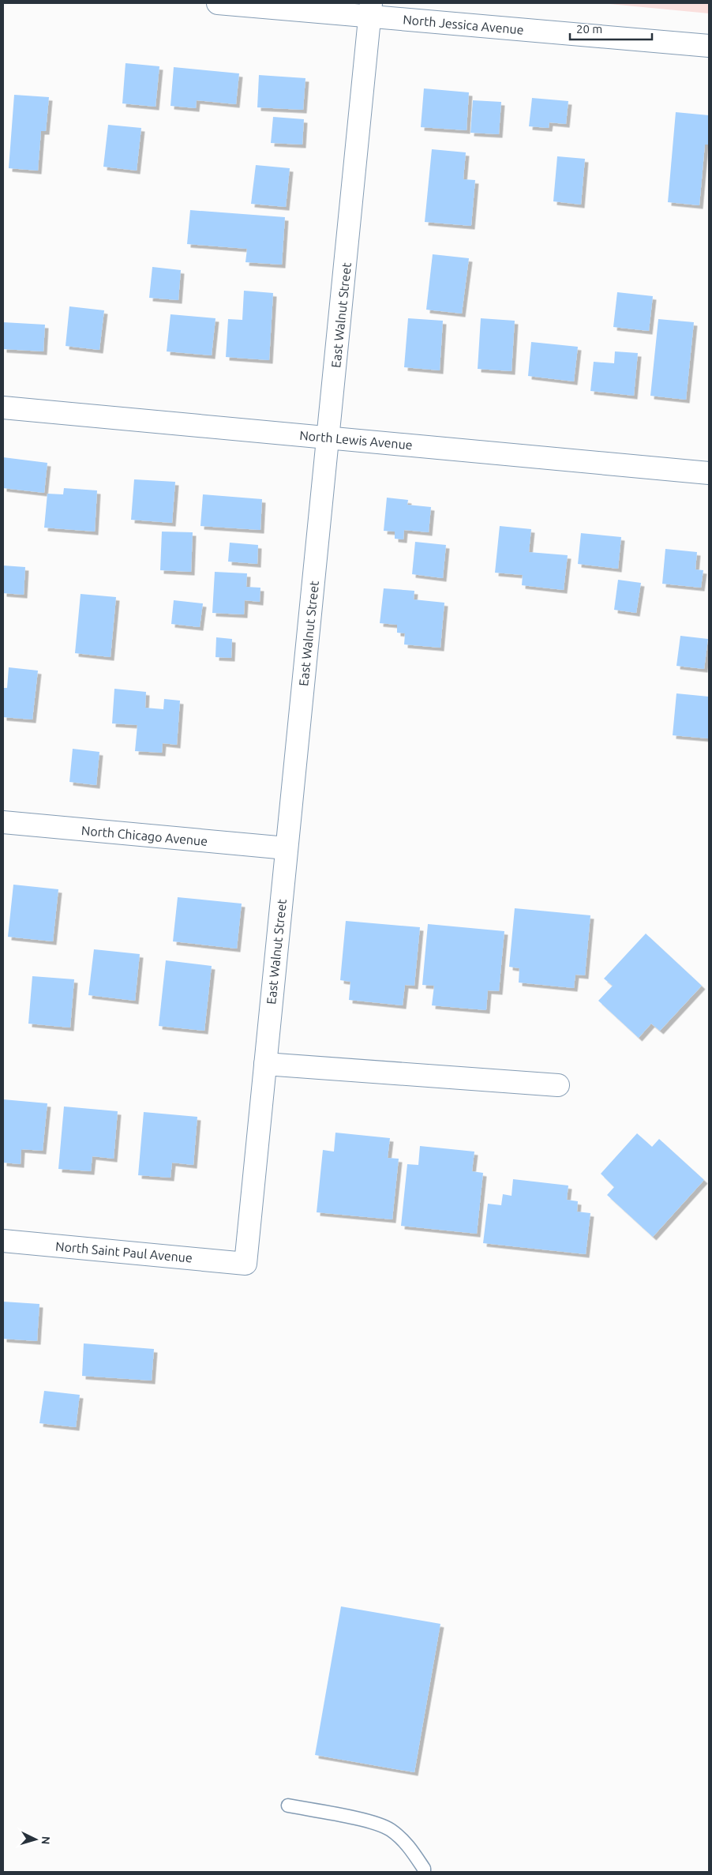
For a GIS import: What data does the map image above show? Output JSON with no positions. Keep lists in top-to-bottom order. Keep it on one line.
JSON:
{"streets":{"street":["North Jessica Avenue","East Walnut Street","North Lewis Avenue","North Chicago Avenue","North Saint Paul Avenue"]},"crossings":[["North Jessica Avenue","East Walnut Street"],["East Walnut Street","North Lewis Avenue"],["East Walnut Street","North Chicago Avenue"],["East Walnut Street","North Saint Paul Avenue"]],"scale_bar":"20 m","north":"right"}
